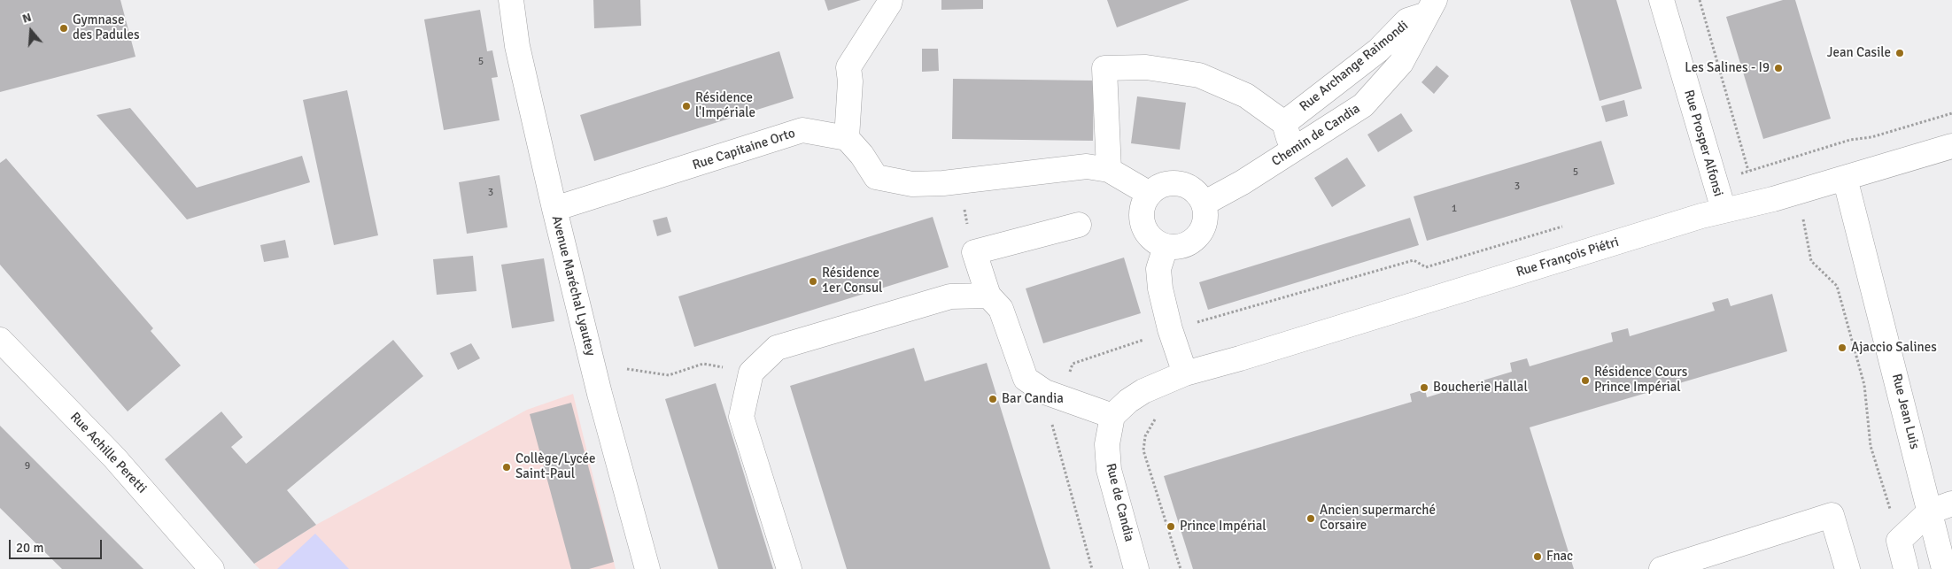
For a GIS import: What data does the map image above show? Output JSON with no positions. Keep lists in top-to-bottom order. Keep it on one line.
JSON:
{"streets":{"street":["Rue Archange Raimondi","Chemin de Candia","Rue Prosper Alfonsi","Rue Capitaine Orto","Rue François Piétri","Avenue Maréchal Lyautey","Rue Jean Luis","Rue Achille Peretti","Rue de Candia"]},"crossings":[["Rue Archange Raimondi","Chemin de Candia"],["Rue Prosper Alfonsi","Rue François Piétri"],["Rue Capitaine Orto","Avenue Maréchal Lyautey"],["Rue François Piétri","Rue Jean Luis"]],"places":["Gymnase des Padules","Jean Casile","Les Salines - I9","Résidence l'Impériale","Résidence 1er Consul","Ajaccio Salines","Résidence Cours Prince Impérial","Boucherie Hallal","Bar Candia","Collège/Lycée Saint-Paul","Ancien supermarché Corsaire","Prince Impérial","Fnac"],"house_numbers":["5","5","3","3","1","9"],"scale_bar":"20 m","north":"top"}
